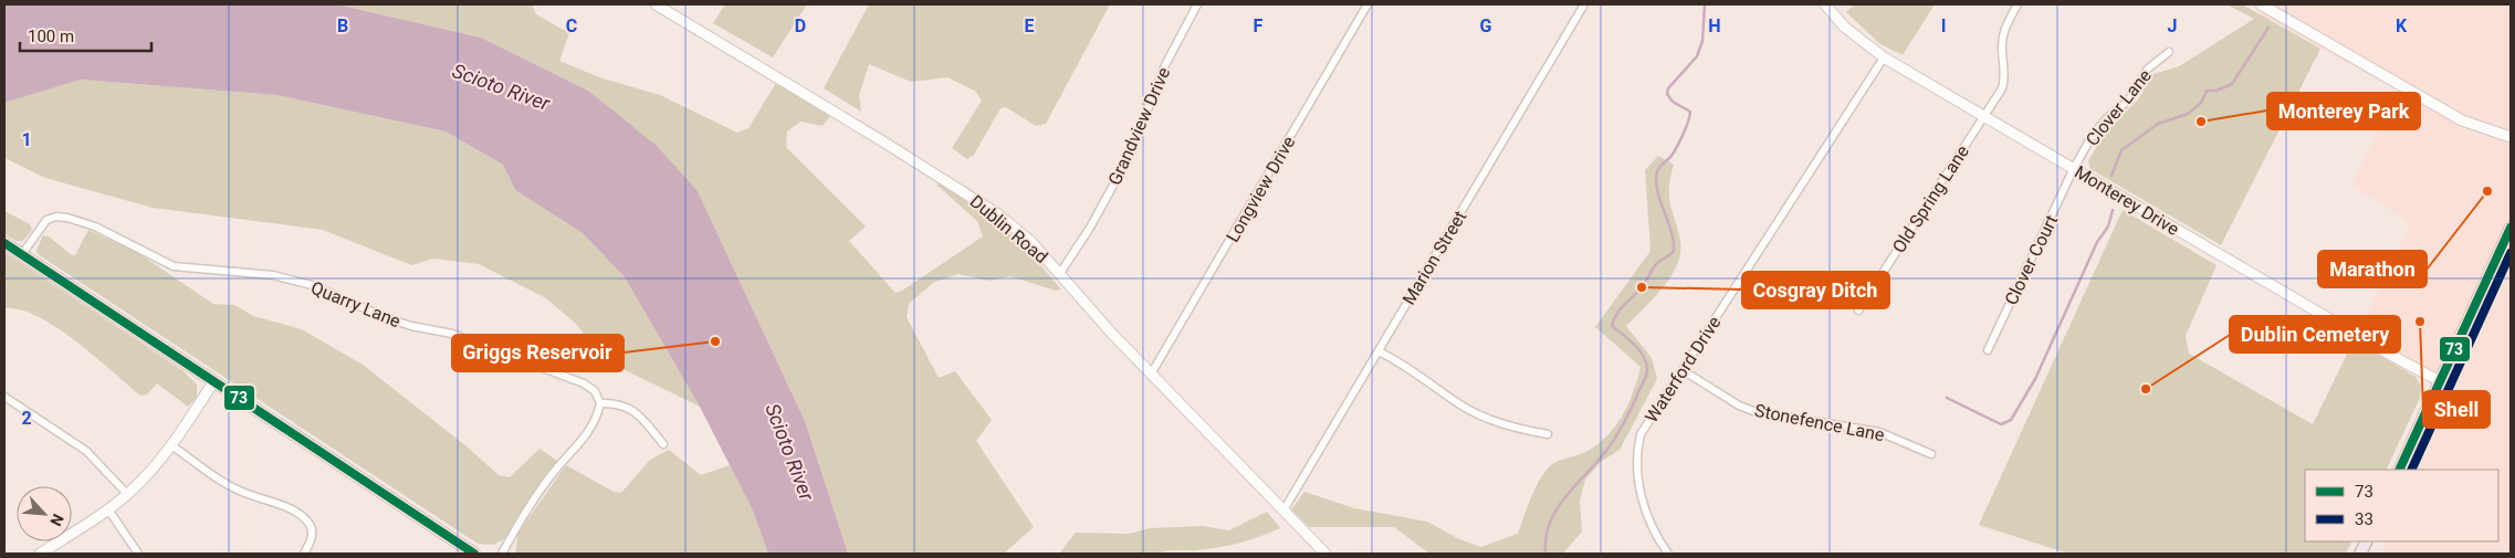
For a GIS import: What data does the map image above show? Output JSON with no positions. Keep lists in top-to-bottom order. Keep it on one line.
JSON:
{"streets":{"street":["Clover Lane","Grandview Drive","Longview Drive","Old Spring Lane","Monterey Drive","Dublin Road","Marion Street","Clover Court","Quarry Lane","Waterford Drive","Stonefence Lane"]},"crossings":[["Clover Lane","Monterey Drive"],["Clover Lane","Clover Court"],["Grandview Drive","Dublin Road"],["Longview Drive","Dublin Road"],["Old Spring Lane","Monterey Drive"],["Monterey Drive","Clover Court"],["Monterey Drive","Waterford Drive"],["Dublin Road","Marion Street"],["Waterford Drive","Stonefence Lane"]],"water":["Scioto River"],"places":["Monterey Park","Marathon","Cosgray Ditch","Shell","Griggs Reservoir","Dublin Cemetery"],"lines":["transit line 73","transit line 33"],"legend":["73","33"],"scale_bar":"100 m","north":"bottom right","grid":{"columns":["B","C","D","E","F","G","H","I","J","K"],"rows":["1","2"]}}
